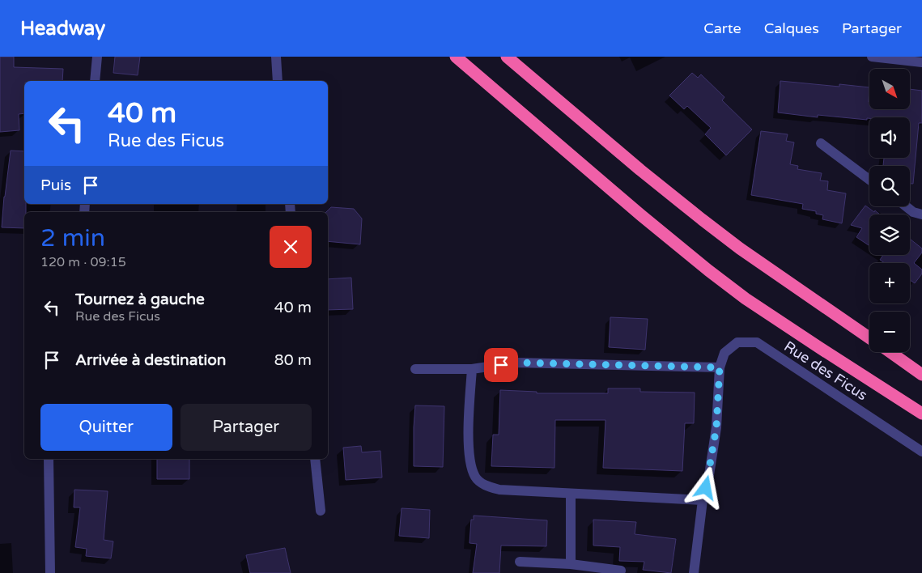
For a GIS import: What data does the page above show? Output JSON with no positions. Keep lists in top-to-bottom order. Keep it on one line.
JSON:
{"streets":{"street":["Rue des Ficus"]},"north":"bottom right","page":{"header":"Headway","nav":["Carte","Calques","Partager"],"map_buttons":["+","−"],"turn":["40 m","Rue des Ficus"],"then":"Puis","heading":["2 min","120 m · 09:15"],"list":[{"name":"Tournez à gauche","note":"Rue des Ficus","value":"40 m"},{"name":"Arrivée à destination","value":"80 m"}],"buttons":["Quitter","Partager"]}}
